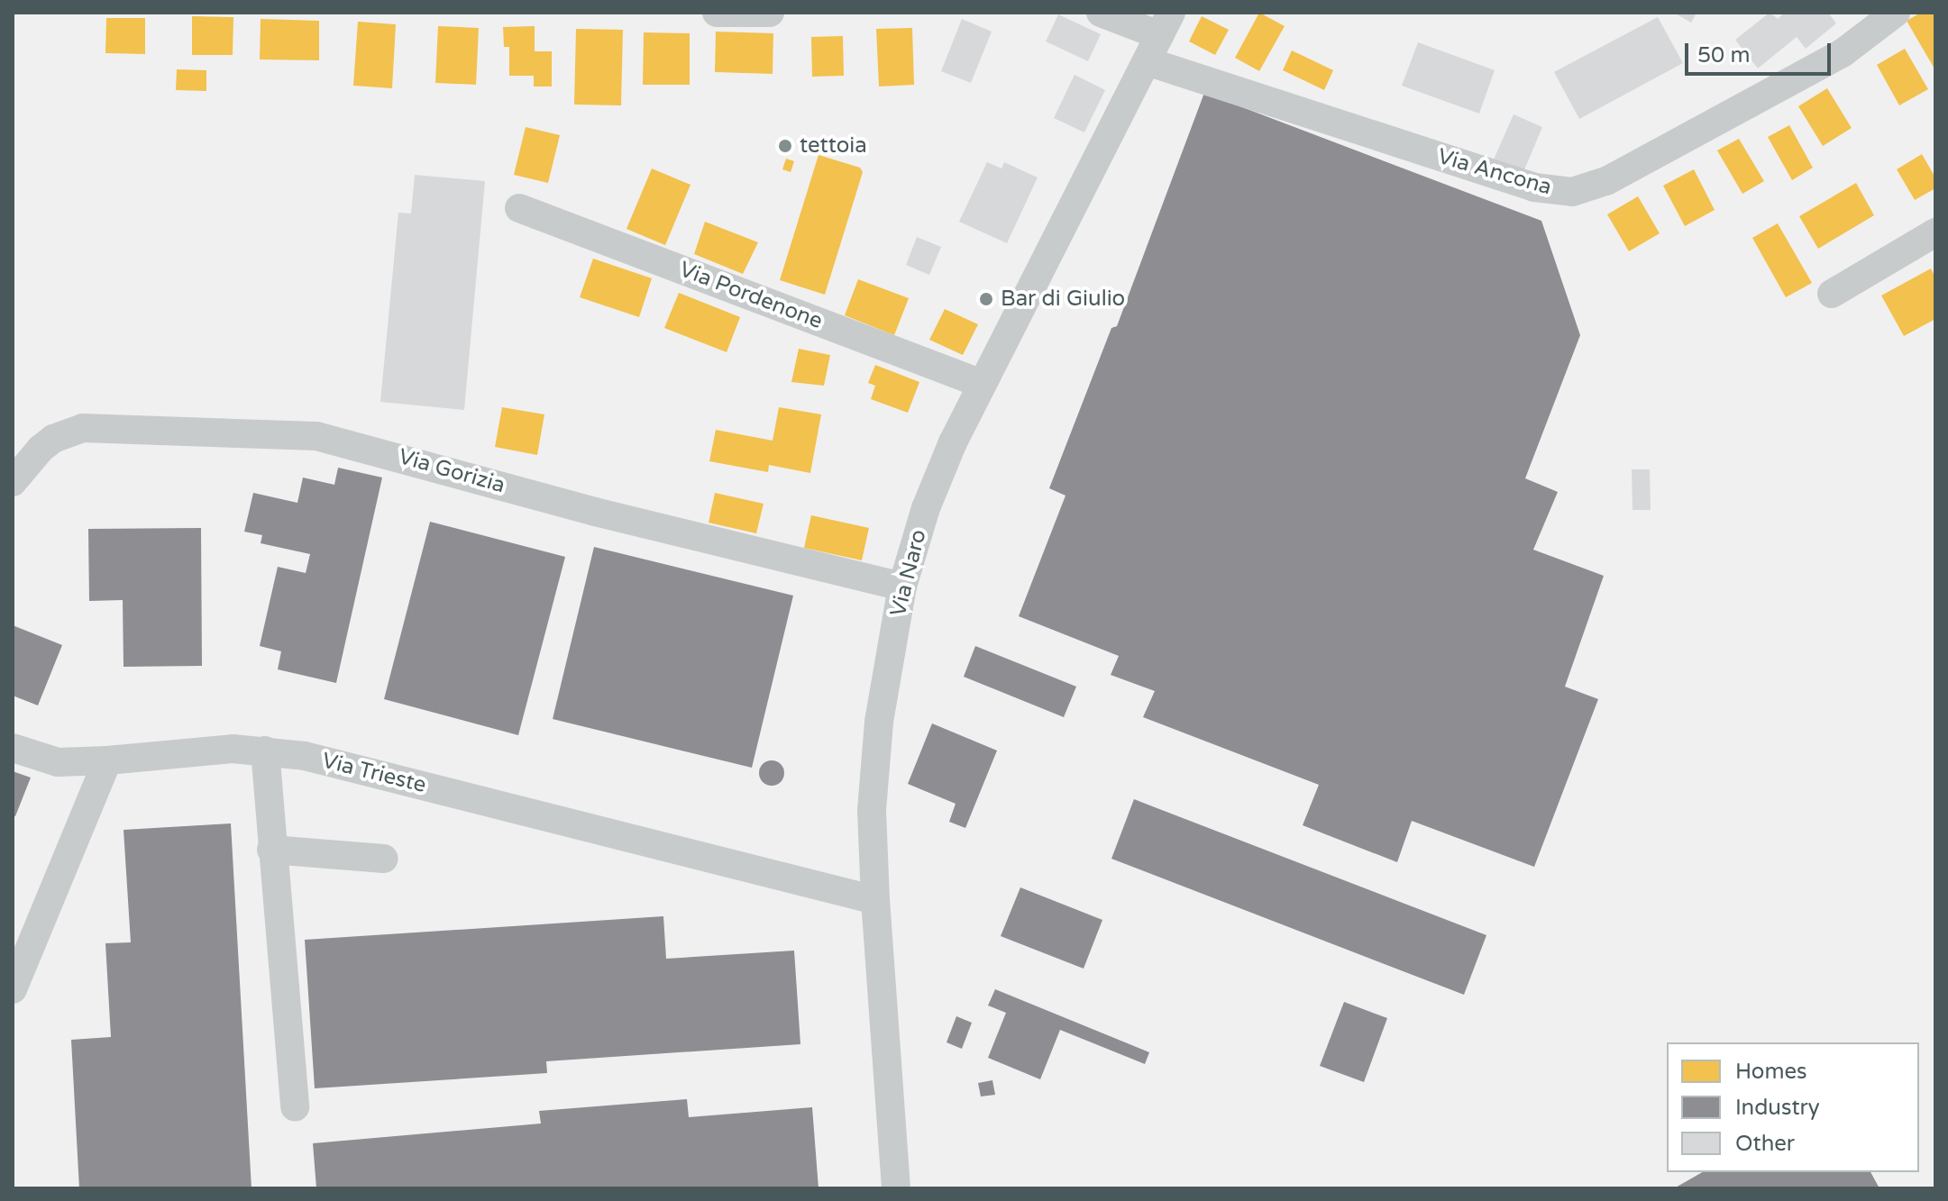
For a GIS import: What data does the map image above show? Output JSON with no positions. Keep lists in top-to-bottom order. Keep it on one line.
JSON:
{"streets":{"street":["Via Ancona","Via Pordenone","Via Gorizia","Via Naro","Via Trieste"]},"crossings":[["Via Ancona","Via Naro"],["Via Pordenone","Via Naro"],["Via Gorizia","Via Naro"],["Via Naro","Via Trieste"]],"places":["tettoia","Bar di Giulio"],"legend":["Homes","Industry","Other"],"scale_bar":"50 m"}
